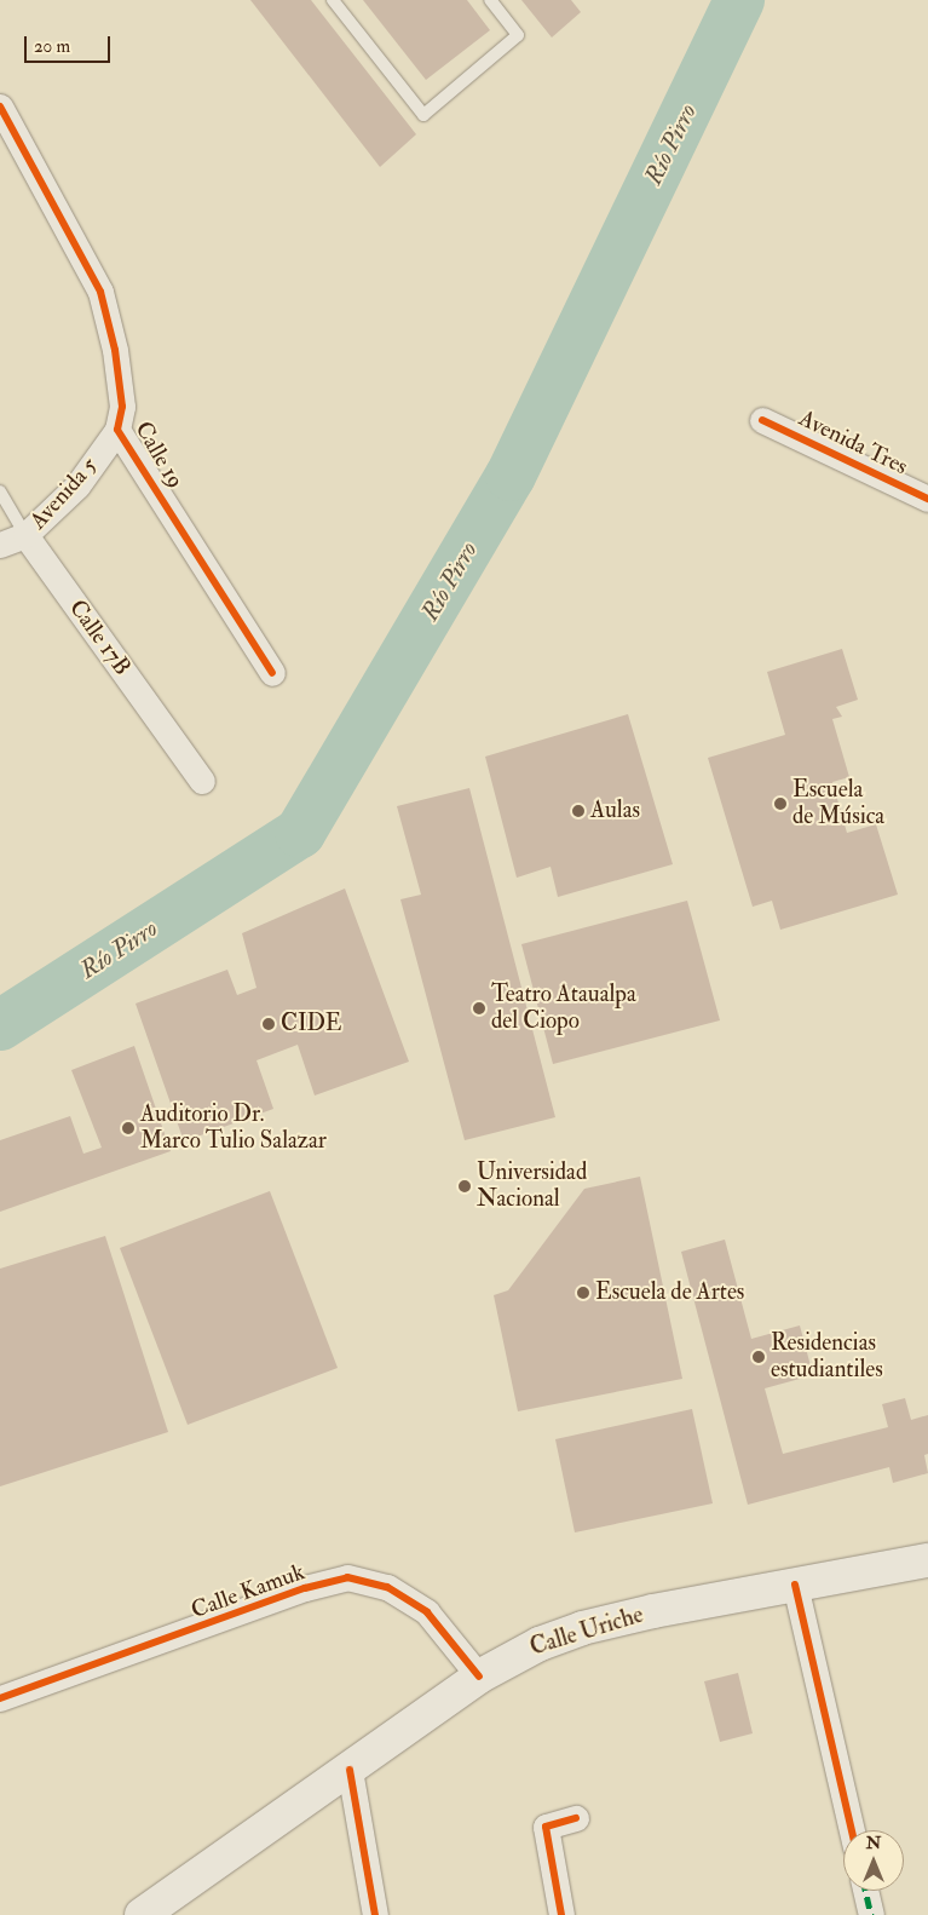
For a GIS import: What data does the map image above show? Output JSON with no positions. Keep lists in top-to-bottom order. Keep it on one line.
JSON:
{"streets":{"main road":["Calle Uriche"],"street":["Avenida Tres","Calle 19","Avenida 5","Calle 17B","Calle Kamuk"]},"crossings":[["Calle 19","Avenida 5"],["Avenida 5","Calle 17B"],["Calle Kamuk","Calle Uriche"]],"water":["Río Pirro"],"places":["Escuela de Música","Aulas","Teatro Ataualpa del Ciopo","CIDE","Auditorio Dr. Marco Tulio Salazar","Universidad Nacional","Escuela de Artes","Residencias estudiantiles"],"scale_bar":"20 m","north":"top"}
